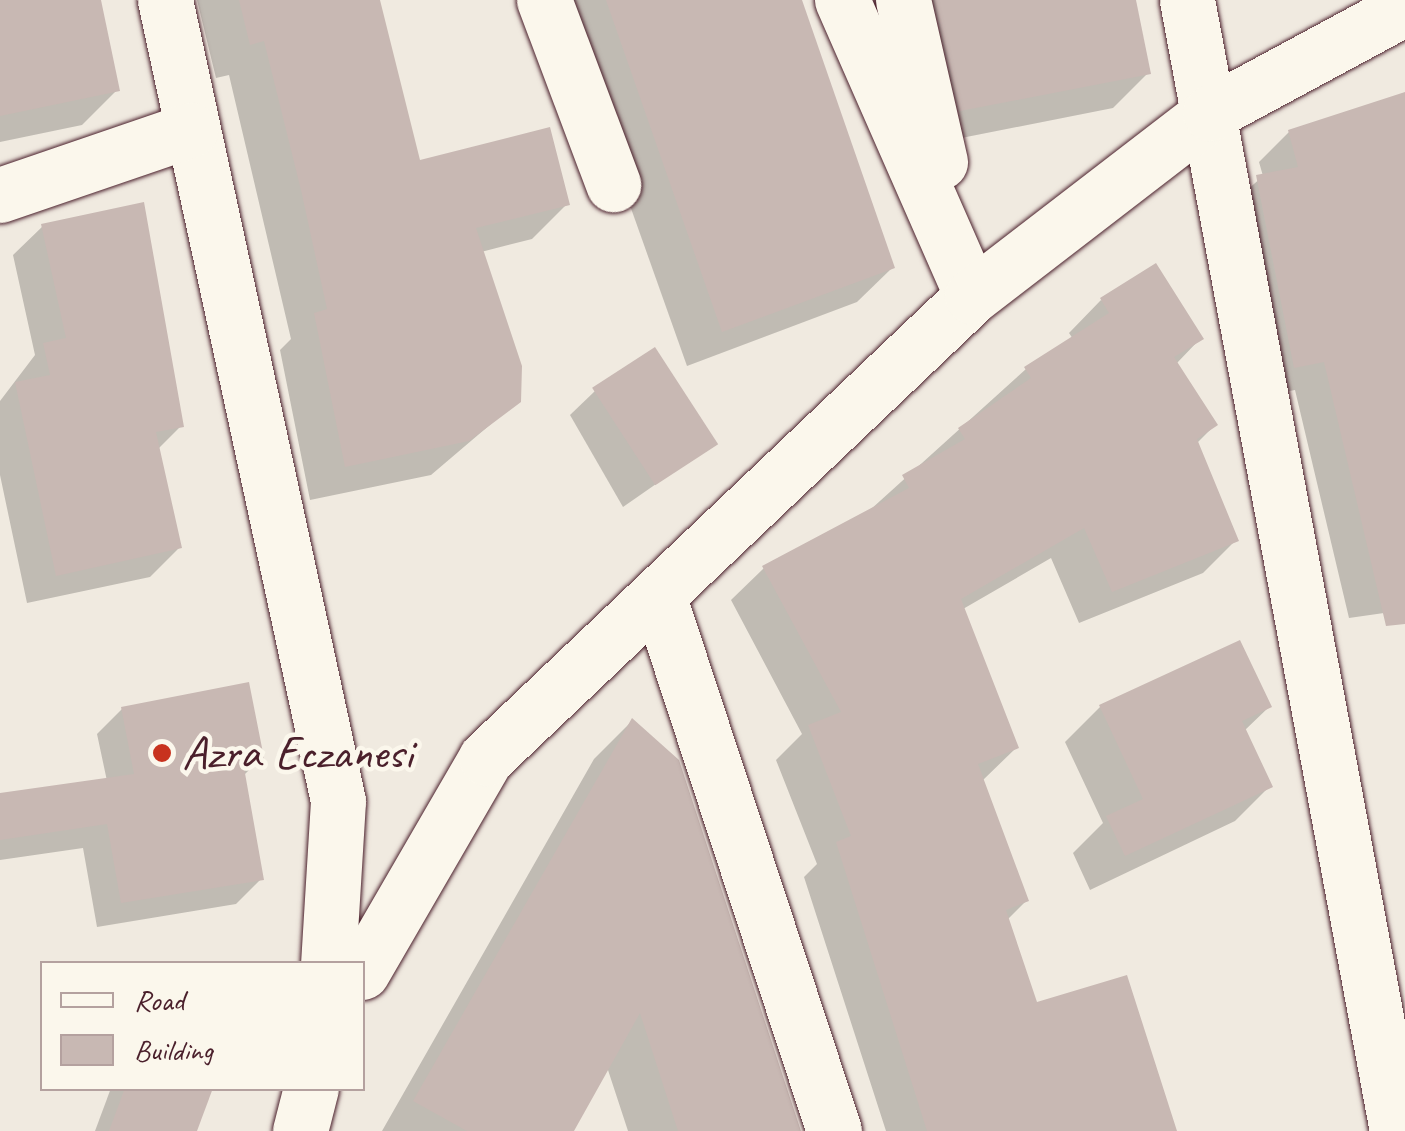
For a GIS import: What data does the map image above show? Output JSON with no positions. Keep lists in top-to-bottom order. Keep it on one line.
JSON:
{"places":["Azra Eczanesi"],"legend":["Road","Building"]}
